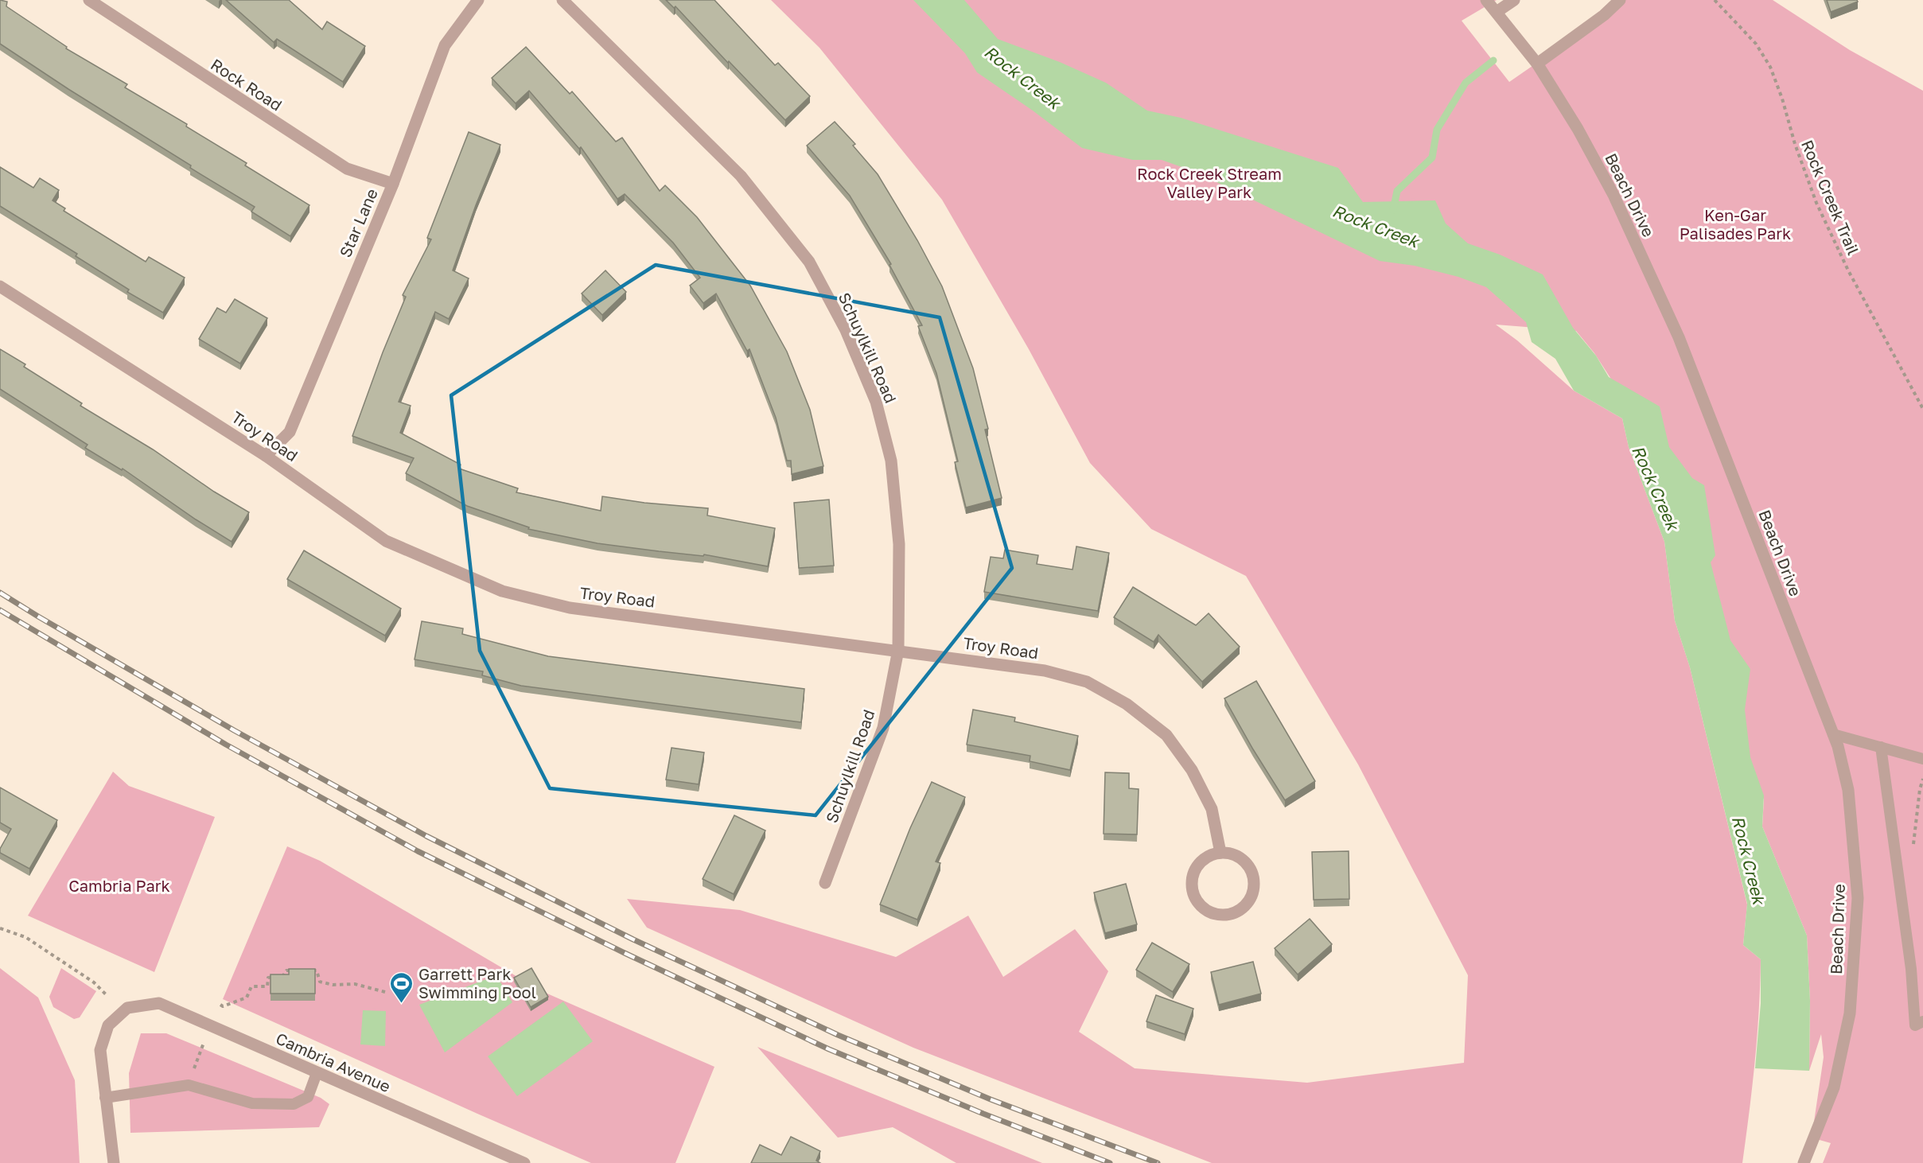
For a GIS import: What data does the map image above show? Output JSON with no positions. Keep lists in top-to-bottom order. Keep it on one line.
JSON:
{"streets":{"street":["Rock Road","Beach Drive","Star Lane","Schuylkill Road","Troy Road","Cambria Avenue"],"path":["Rock Creek Trail"]},"crossings":[["Rock Road","Star Lane"],["Star Lane","Troy Road"],["Schuylkill Road","Troy Road"]],"water":["Rock Creek"],"parks":["Rock Creek Stream Valley Park","Ken-Gar Palisades Park","Cambria Park"],"places":{"sports":["Garrett Park Swimming Pool"]}}
